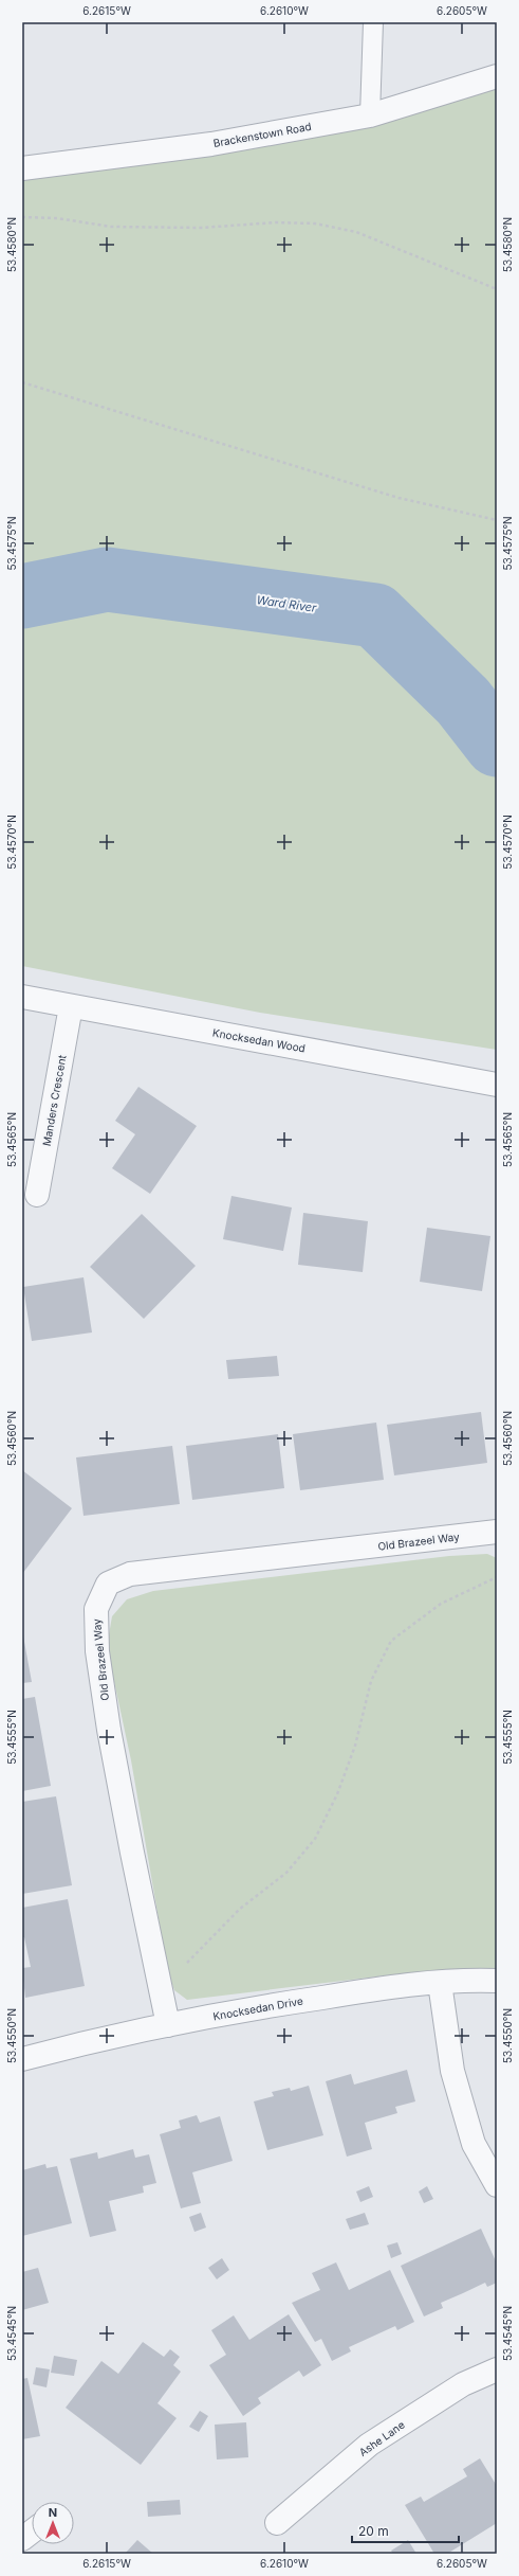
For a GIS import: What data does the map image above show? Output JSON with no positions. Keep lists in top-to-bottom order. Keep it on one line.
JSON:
{"streets":{"street":["Brackenstown Road","Knocksedan Wood","Manders Crescent","Old Brazeel Way","Knocksedan Drive","Ashe Lane"]},"crossings":[["Knocksedan Wood","Manders Crescent"],["Old Brazeel Way","Knocksedan Drive"]],"water":["Ward River"],"scale_bar":"20 m","north":"top","coordinates":["6.2615°W","6.2610°W","6.2605°W","53.4580°N","53.4575°N","53.4570°N","53.4565°N","53.4560°N","53.4555°N","53.4550°N","53.4545°N"]}
